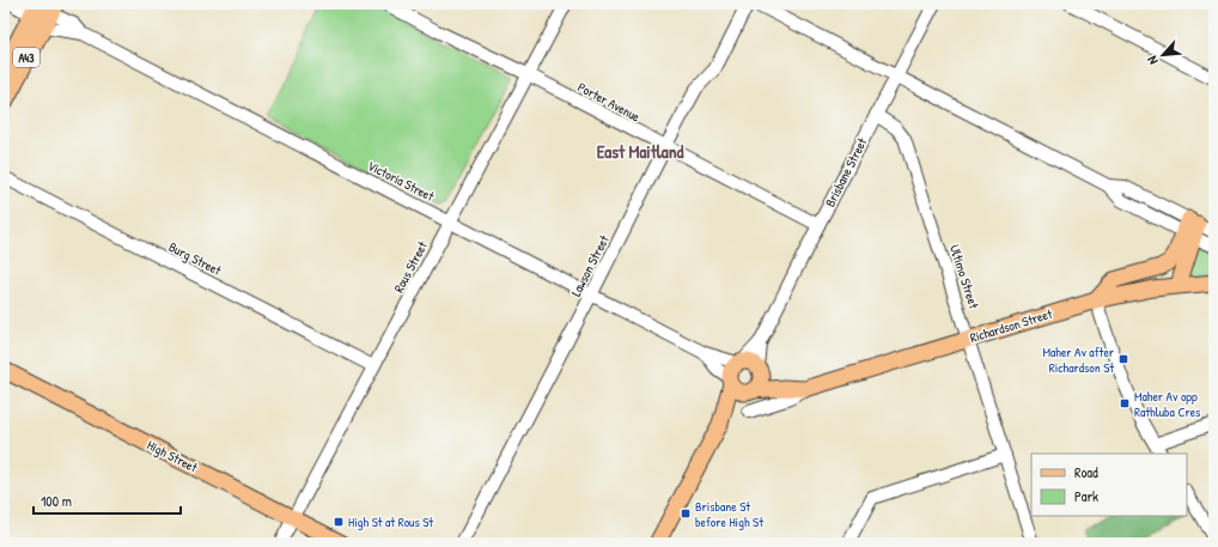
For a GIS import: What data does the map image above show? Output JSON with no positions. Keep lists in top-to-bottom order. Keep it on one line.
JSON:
{"streets":{"highway":["A43"],"main road":["Richardson Street","High Street"],"street":["Porter Avenue","Brisbane Street","Victoria Street","Burg Street","Lawson Street","Rous Street","Ultimo Street"]},"crossings":[["A43","Victoria Street"],["Porter Avenue","Brisbane Street"],["Porter Avenue","Lawson Street"],["Porter Avenue","Rous Street"],["Brisbane Street","Victoria Street"],["Brisbane Street","Ultimo Street"],["Brisbane Street","Richardson Street"],["Victoria Street","Lawson Street"],["Victoria Street","Rous Street"],["Victoria Street","Richardson Street"],["Burg Street","Rous Street"],["Rous Street","High Street"],["Ultimo Street","Richardson Street"]],"districts":["East Maitland"],"places":{"transit":["Maher Av after Richardson St","Maher Av opp Rathluba Cres","Brisbane St before High St","High St at Rous St"]},"legend":["Road","Park"],"scale_bar":"100 m","north":"bottom left"}
